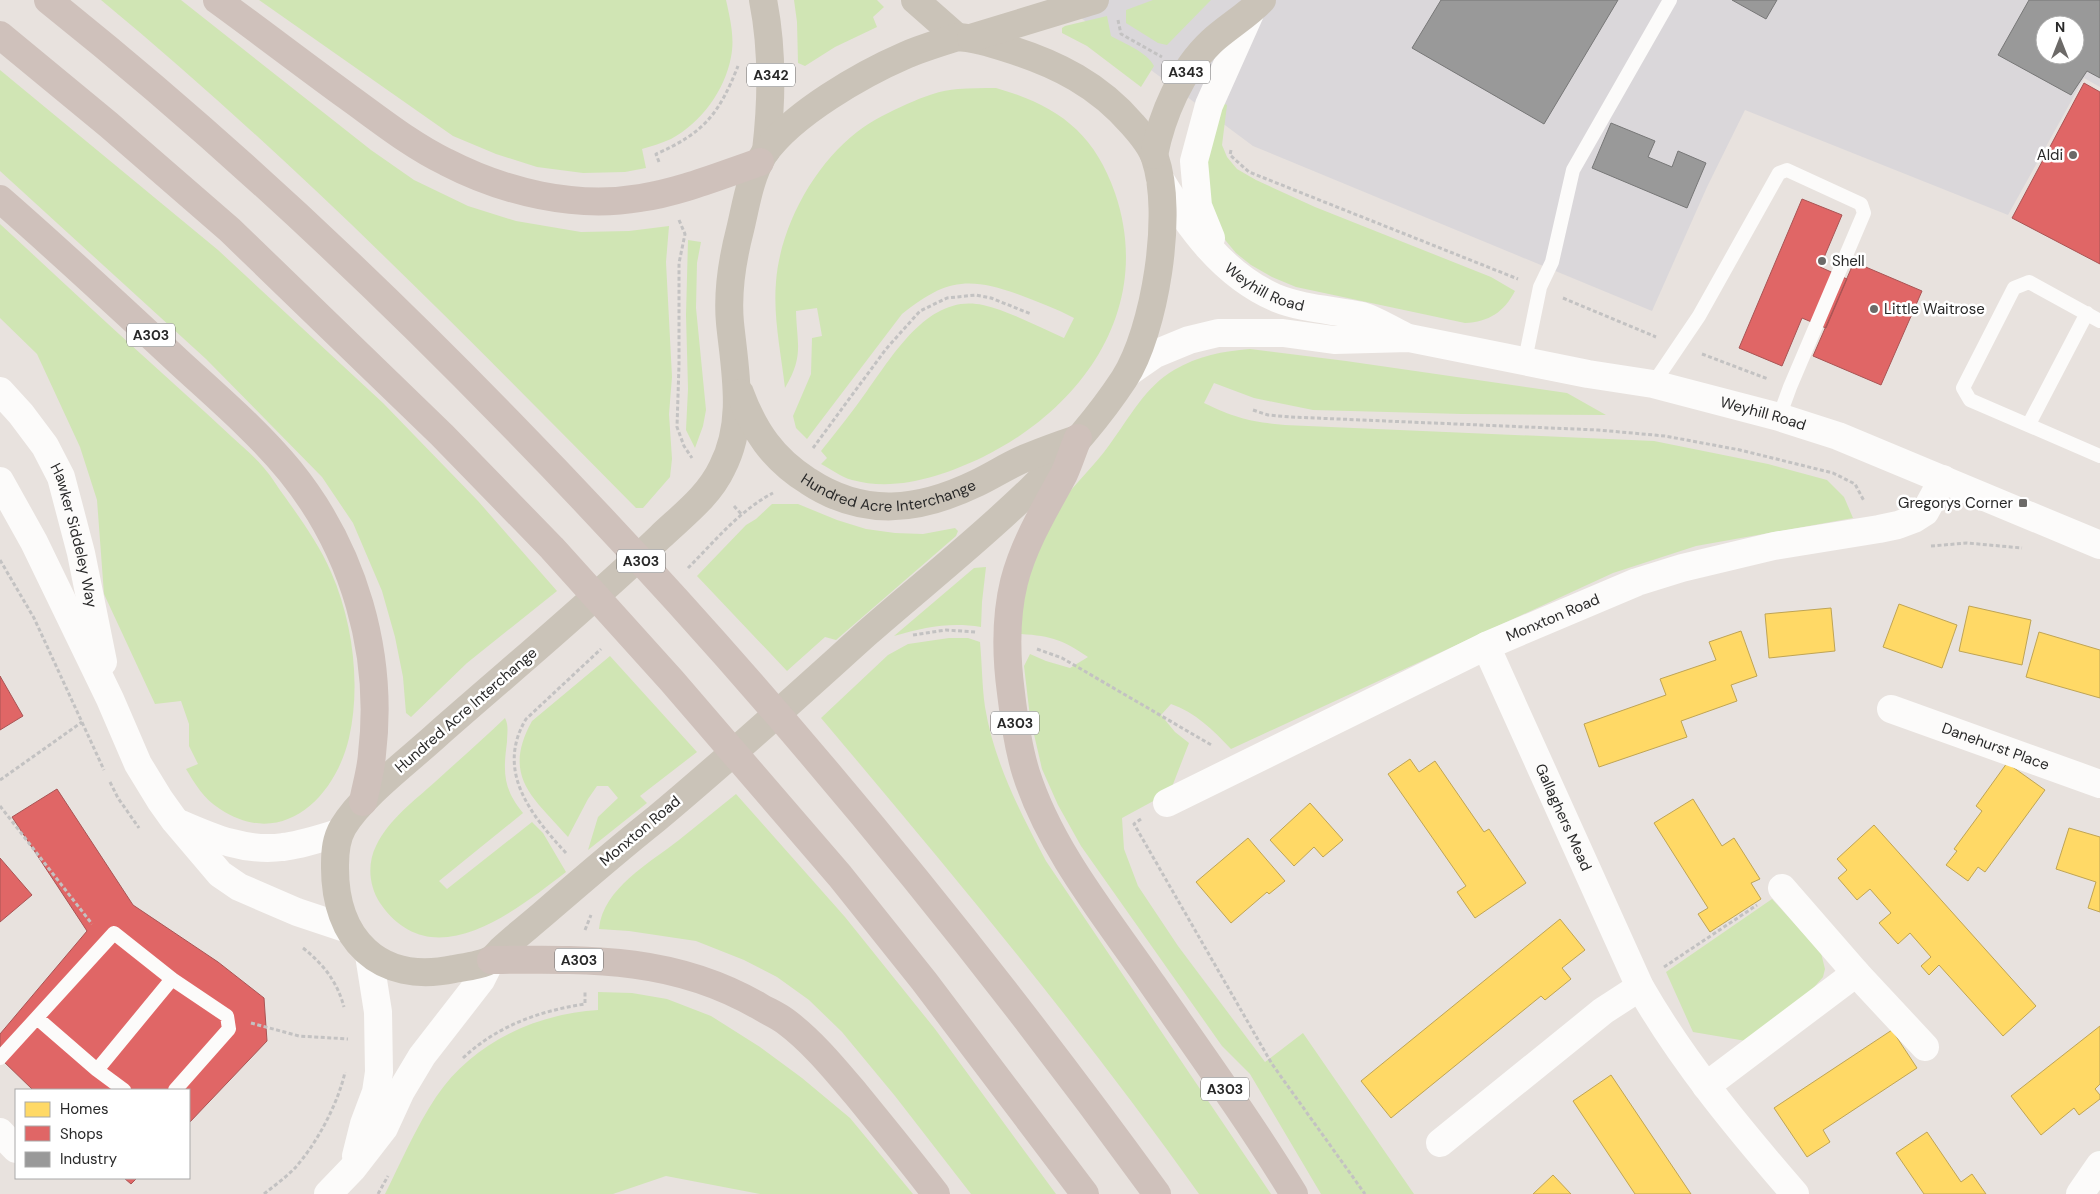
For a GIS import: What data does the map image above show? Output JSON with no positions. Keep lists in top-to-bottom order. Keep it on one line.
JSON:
{"streets":{"highway":["A303"],"main road":["A343","A342","Hundred Acre Interchange","Monxton Road"],"street":["Weyhill Road","Hawker Siddeley Way","Danehurst Place","Gallaghers Mead"]},"crossings":[["A343","Weyhill Road"],["A342","Hundred Acre Interchange"],["Weyhill Road","Monxton Road"],["A303","Hundred Acre Interchange"],["A303","Monxton Road"],["Hundred Acre Interchange","Hawker Siddeley Way"],["Hundred Acre Interchange","Monxton Road"],["Monxton Road","Gallaghers Mead"]],"places":{"other":["Aldi","Shell","Little Waitrose"],"transit":["Gregorys Corner"]},"legend":["Homes","Shops","Industry"],"north":"top"}
